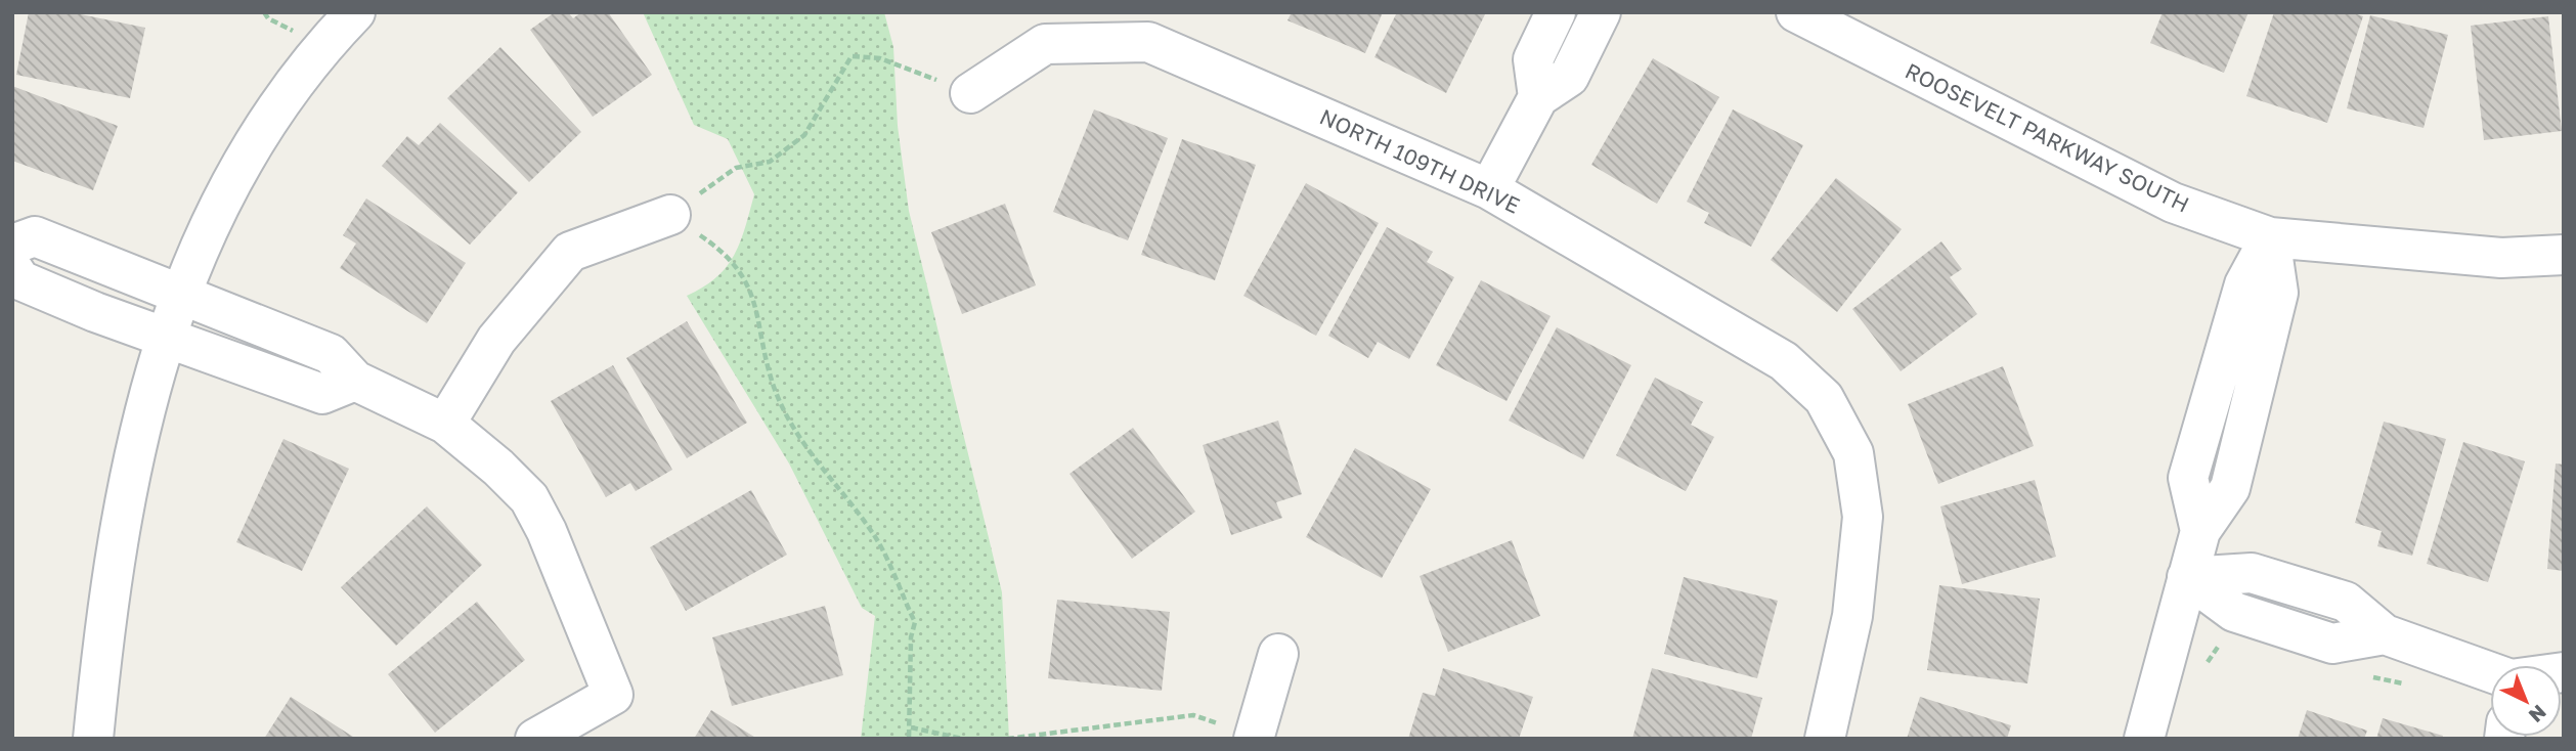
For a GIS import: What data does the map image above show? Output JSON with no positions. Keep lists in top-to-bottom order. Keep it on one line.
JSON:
{"streets":{"street":["ROOSEVELT PARKWAY SOUTH","NORTH 109TH DRIVE"]},"north":"bottom right"}
